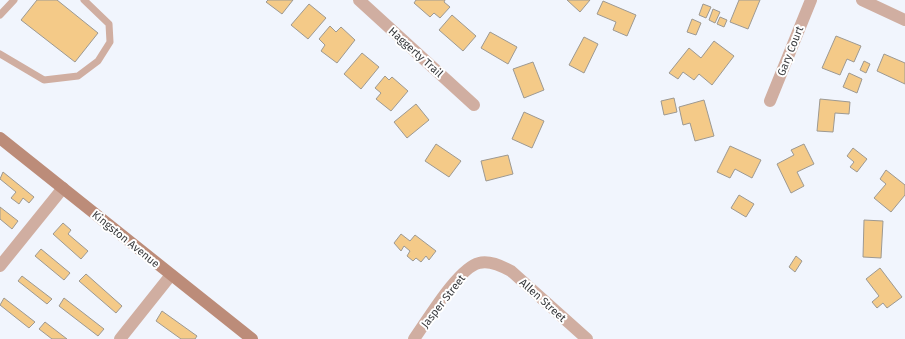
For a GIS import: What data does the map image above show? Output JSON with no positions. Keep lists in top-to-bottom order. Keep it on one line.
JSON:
{"streets":{"street":["Gary Court","Haggerty Trail","Kingston Avenue","Allen Street","Jasper Street"]},"crossings":[["Allen Street","Jasper Street"]]}
